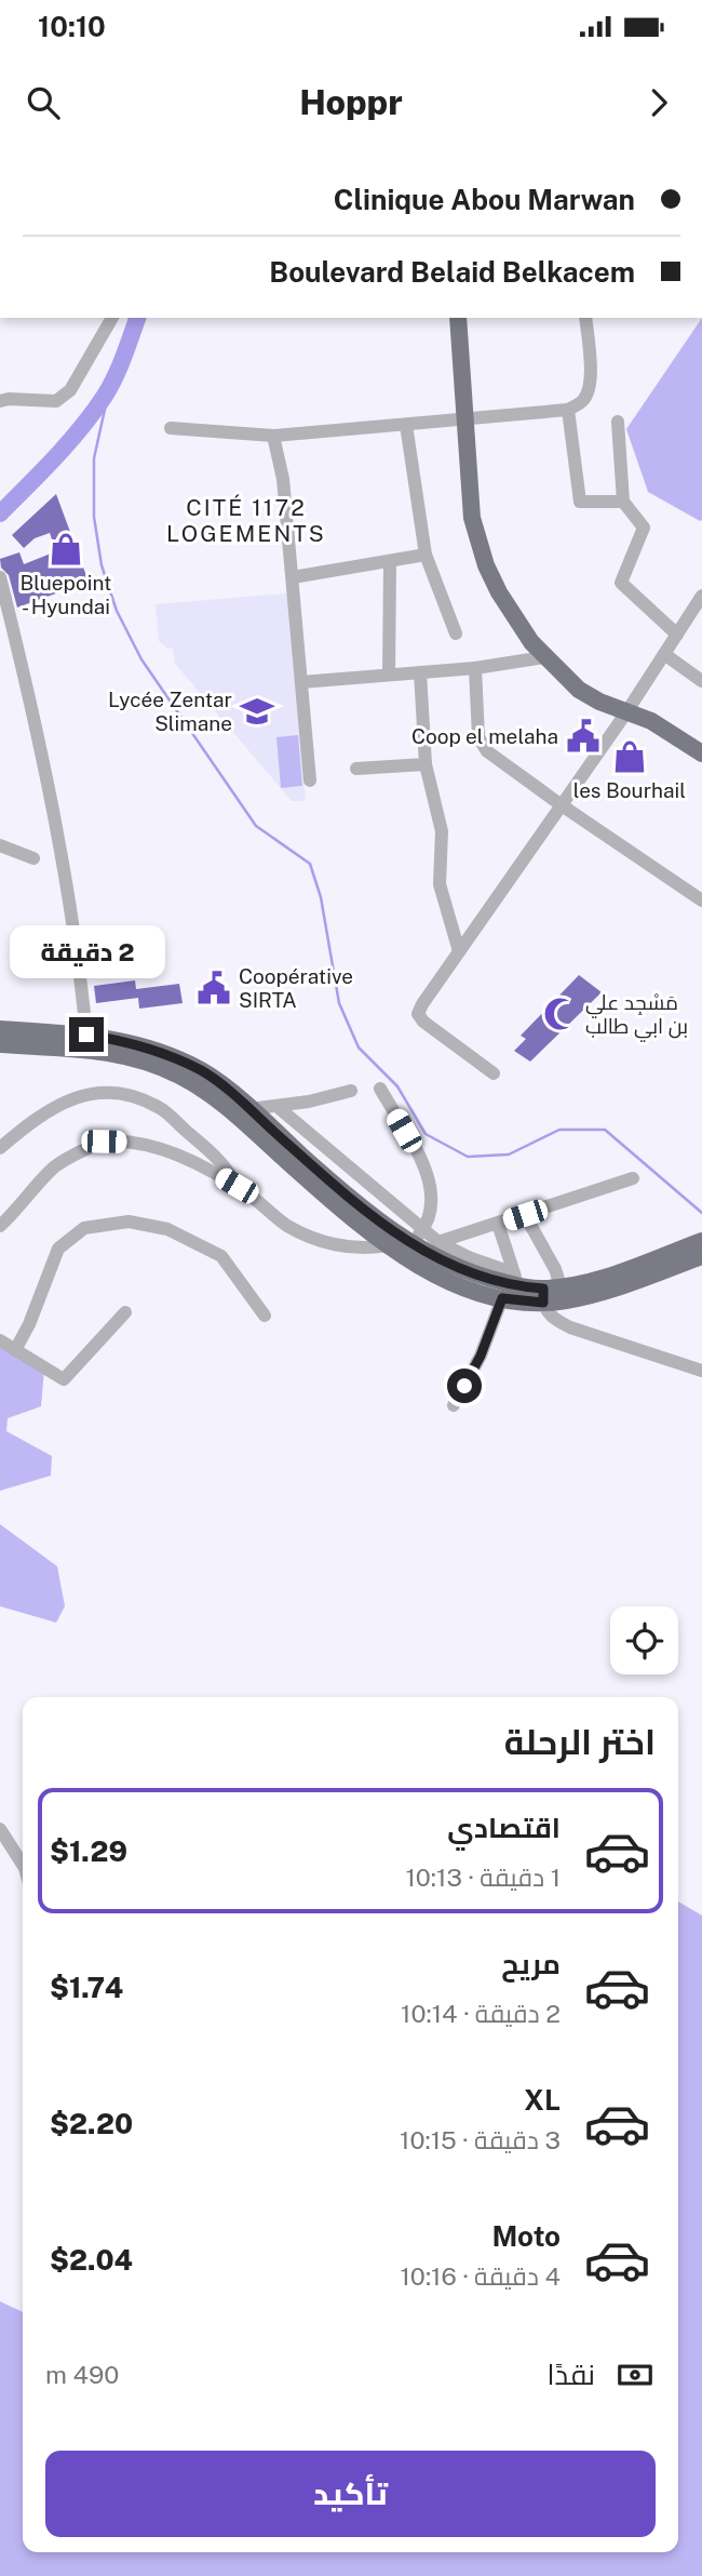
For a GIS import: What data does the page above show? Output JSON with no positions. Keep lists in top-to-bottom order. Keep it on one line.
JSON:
{"districts":["CITÉ 1172 LOGEMENTS"],"places":{"shop":["Bluepoint - Hyundai","les Bourhail"],"school or university":["Lycée Zentar Slimane"],"public building":["Coop el melaha","Coopérative SIRTA"],"mosque":["مَسْجِد علي بن ابي طالب"]},"page":{"status":"10:10","header":"Hoppr","banner":["Clinique Abou Marwan","Boulevard Belaid Belkacem"],"bubble":"2 دقيقة","heading":"اختر الرحلة","list":[{"name":"اقتصادي","note":"1 دقيقة · 10:13","value":"$1.29"},{"name":"مريح","note":"2 دقيقة · 10:14","value":"$1.74"},{"name":"XL","note":"3 دقيقة · 10:15","value":"$2.20"},{"name":"Moto","note":"4 دقيقة · 10:16","value":"$2.04"}],"pay":["نقدًا","490 m"],"buttons":"تأكيد"}}
